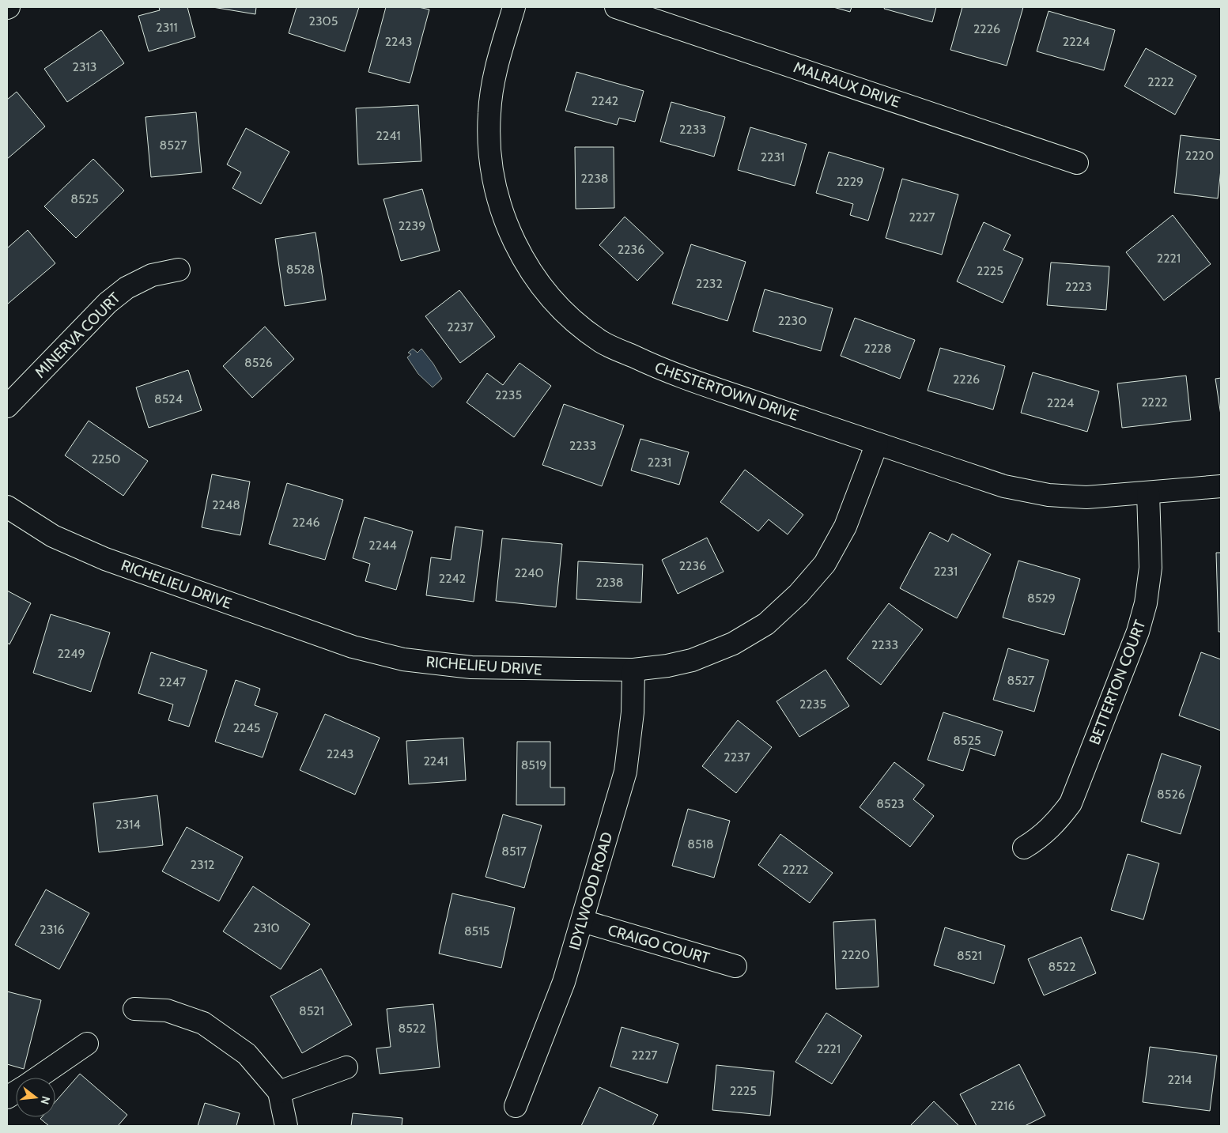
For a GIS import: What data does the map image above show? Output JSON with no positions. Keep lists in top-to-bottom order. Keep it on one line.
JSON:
{"streets":{"street":["MALRAUX DRIVE","MINERVA COURT","CHESTERTOWN DRIVE","RICHELIEU DRIVE","BETTERTON COURT","IDYLWOOD ROAD","CRAIGO COURT"]},"crossings":[["CHESTERTOWN DRIVE","RICHELIEU DRIVE"],["CHESTERTOWN DRIVE","BETTERTON COURT"],["RICHELIEU DRIVE","IDYLWOOD ROAD"],["IDYLWOOD ROAD","CRAIGO COURT"]],"house_numbers":["2305","2311","2226","2243","2224","2313","2222","2242","2233","2241","8527","2220","2231","2238","2229","8525","2227","2239","2236","2221","8528","2225","2232","2223","2230","2237","2228","8526","2226","2235","8524","2222","2224","2233","2250","2231","2248","2246","2244","2236","2231","2240","2242","2238","8529","2233","2249","8527","2247","2235","2245","8525","2243","2237","2241","8519","8526","8523","2314","8518","8517","2312","2222","2310","2316","8515","2220","8521","8522","8521","8522","2221","2227","2214","2225","2216"],"north":"right"}
